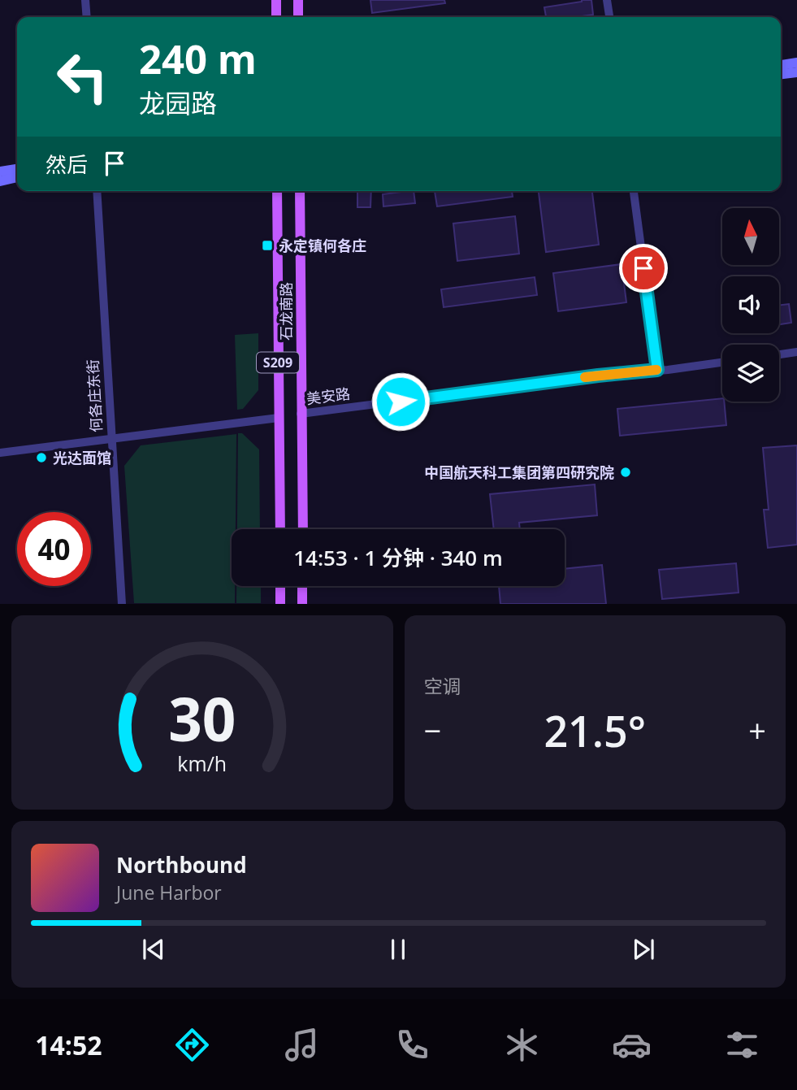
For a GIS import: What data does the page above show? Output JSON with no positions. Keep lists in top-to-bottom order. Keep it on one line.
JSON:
{"streets":{"main road":["石龙南路","S209"],"street":["何各庄东街","美安路"]},"crossings":[["石龙南路","美安路"]],"places":{"transit":["永定镇何各庄"],"other":["光达面馆","中国航天科工集团第四研究院"]},"north":"top","page":{"turn":["240 m","龙园路"],"then":"然后","limit":"40","trip":"14:53 · 1 分钟 · 340 m","tile":"空调","heat":["−","21.5°","+"],"song":["Northbound","June Harbor"],"tabs":"14:52","gauge":["30","km/h"]}}
